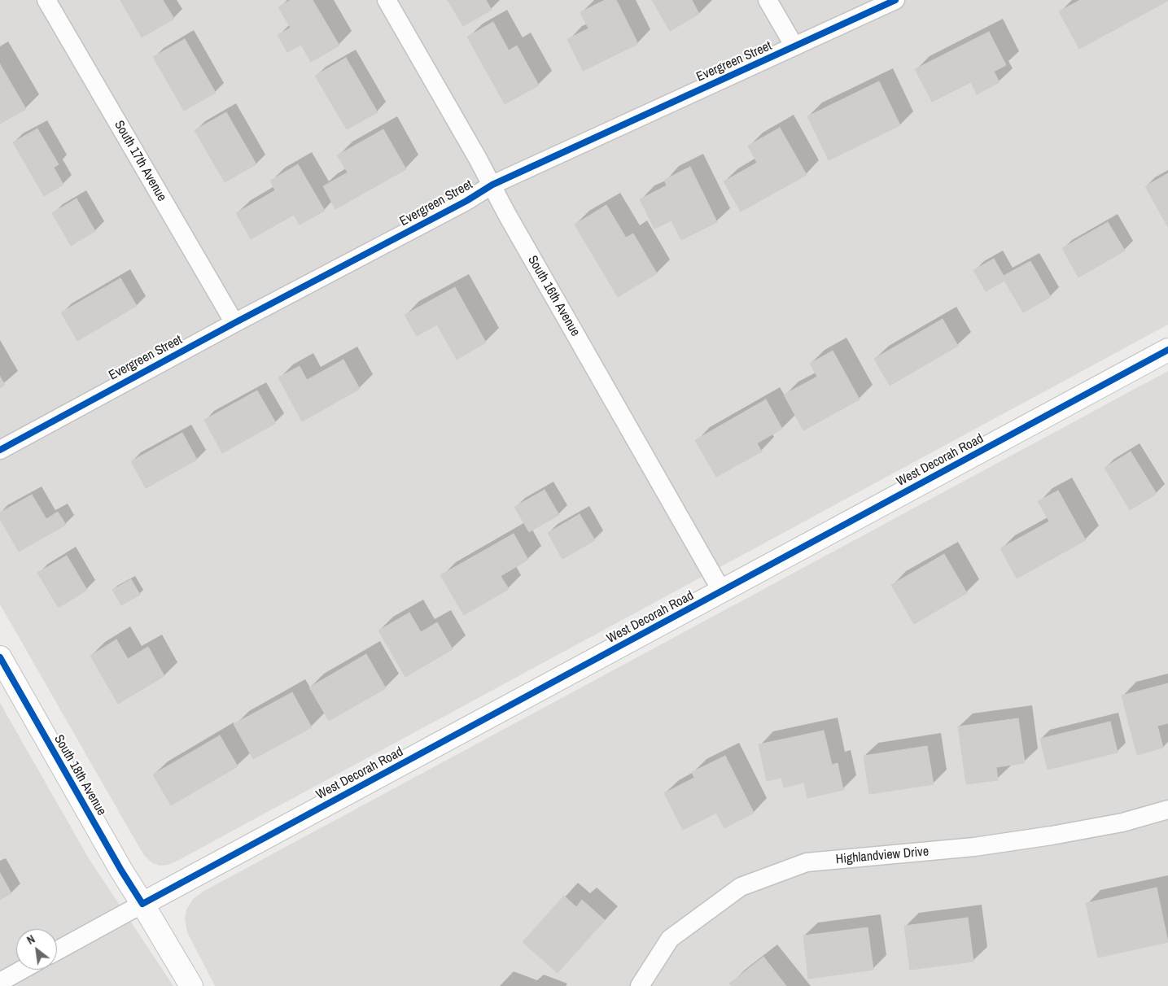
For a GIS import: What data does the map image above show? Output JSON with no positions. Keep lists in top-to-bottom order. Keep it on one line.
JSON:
{"streets":{"street":["Evergreen Street","South 17th Avenue","South 16th Avenue","West Decorah Road","South 18th Avenue","Highlandview Drive"]},"crossings":[["Evergreen Street","South 17th Avenue"],["Evergreen Street","South 16th Avenue"],["South 16th Avenue","West Decorah Road"],["West Decorah Road","South 18th Avenue"]],"north":"top left"}
